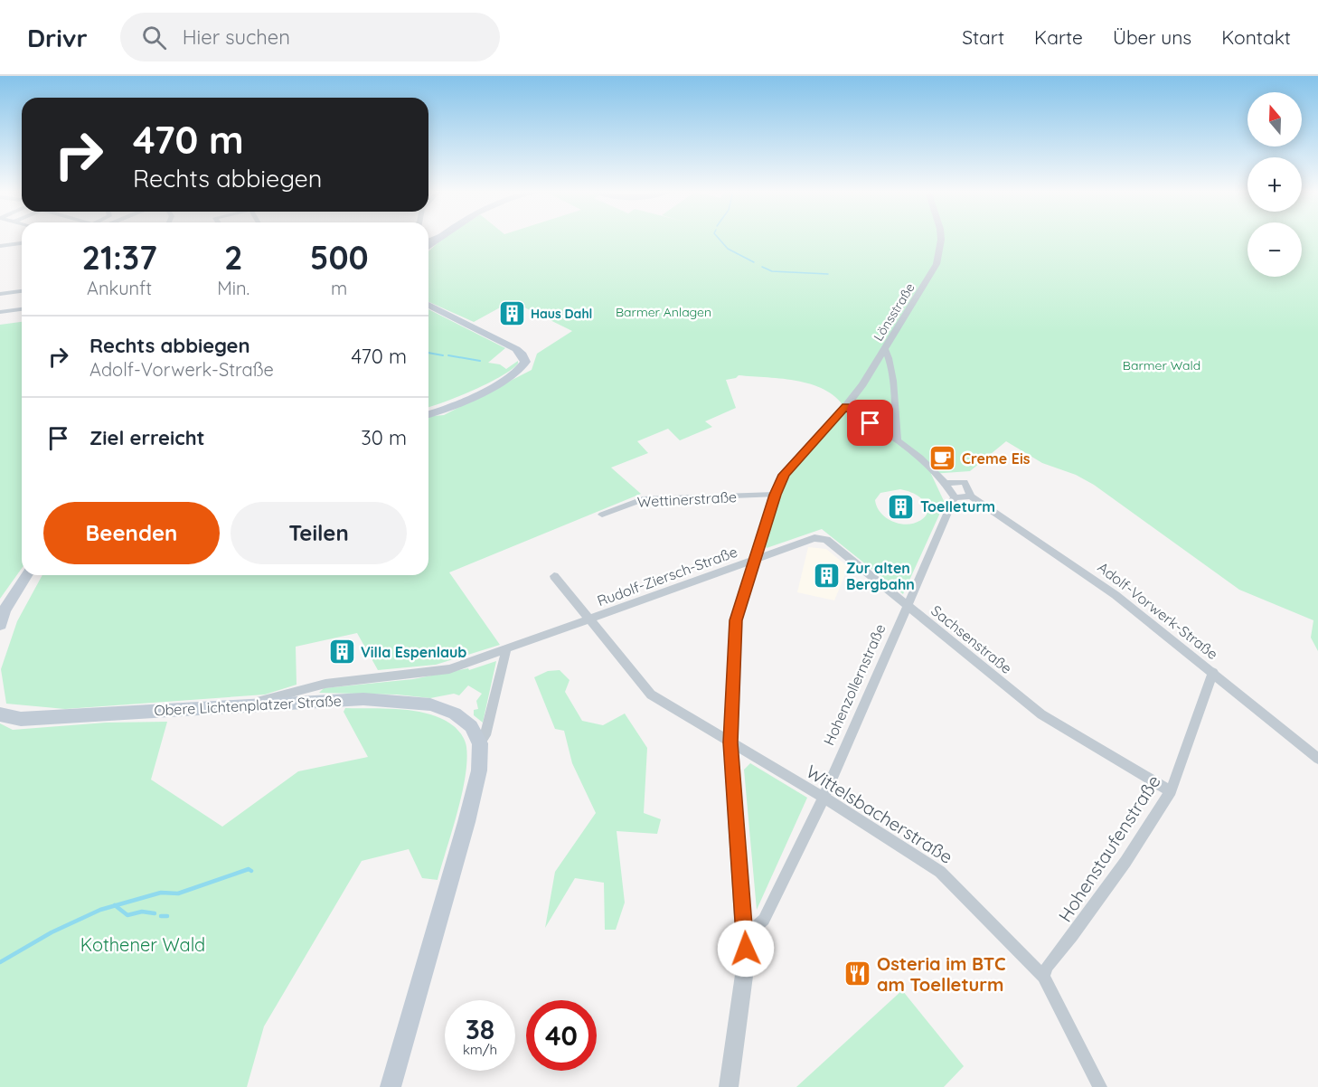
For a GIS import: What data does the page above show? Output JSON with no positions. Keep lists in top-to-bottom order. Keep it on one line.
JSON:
{"streets":{"main road":["Obere Lichtenplatzer Straße"],"street":["Lönsstraße","Wettinerstraße","Rudolf-Ziersch-Straße","Adolf-Vorwerk-Straße","Sachsenstraße","Hohenzollernstraße","Wittelsbacherstraße","Hohenstaufenstraße"]},"crossings":[["Rudolf-Ziersch-Straße","Sachsenstraße"],["Rudolf-Ziersch-Straße","Obere Lichtenplatzer Straße"],["Rudolf-Ziersch-Straße","Wittelsbacherstraße"],["Adolf-Vorwerk-Straße","Hohenstaufenstraße"],["Sachsenstraße","Hohenzollernstraße"],["Sachsenstraße","Hohenstaufenstraße"],["Hohenzollernstraße","Wittelsbacherstraße"],["Wittelsbacherstraße","Hohenstaufenstraße"]],"parks":["Barmer Anlagen","Barmer Wald","Kothener Wald"],"places":{"building":["Haus Dahl","Toelleturm","Zur alten Bergbahn","Villa Espenlaub"],"cafe":["Creme Eis"],"restaurant":["Osteria im BTC am Toelleturm"]},"north":"top","page":{"header":"Drivr","search":"Hier suchen","nav":["Start","Karte","Über uns","Kontakt"],"map_buttons":["+","−"],"turn":["470 m","Rechts abbiegen"],"eta":["21:37","Ankunft","2","Min.","500","m"],"list":[{"name":"Rechts abbiegen","note":"Adolf-Vorwerk-Straße","value":"470 m"},{"name":"Ziel erreicht","value":"30 m"}],"buttons":["Beenden","Teilen"],"speed":"38 km/h","limit":"40"}}
